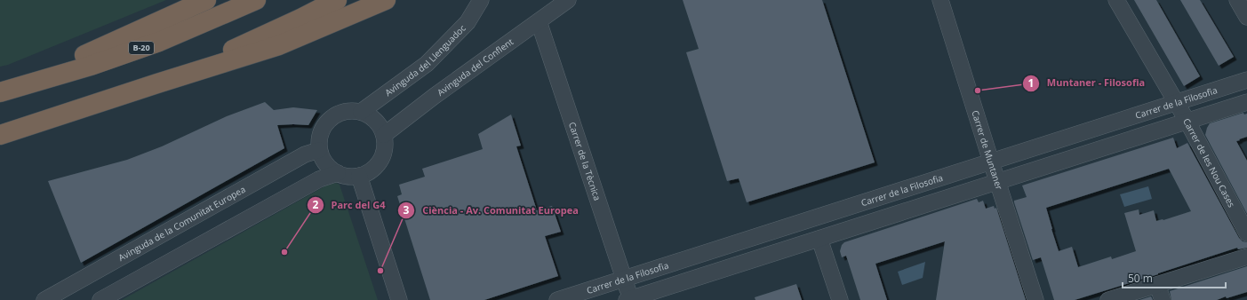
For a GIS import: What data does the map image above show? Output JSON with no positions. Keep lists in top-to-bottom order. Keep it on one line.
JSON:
{"streets":{"highway":["B-20"],"street":["Avinguda del Llenguadoc","Avinguda del Conflent","Carrer de la Filosofia","Carrer de Muntaner","Carrer de la Tècnica","Carrer de les Nou Cases","Avinguda de la Comunitat Europea"]},"crossings":[["Avinguda del Llenguadoc","Avinguda del Conflent"],["Avinguda del Llenguadoc","Avinguda de la Comunitat Europea"],["Avinguda del Conflent","Carrer de la Tècnica"],["Avinguda del Conflent","Avinguda de la Comunitat Europea"],["Carrer de la Filosofia","Carrer de Muntaner"],["Carrer de la Filosofia","Carrer de la Tècnica"],["Carrer de la Filosofia","Carrer de les Nou Cases"]],"places":["Muntaner - Filosofia","Parc del G4","Ciència - Av. Comunitat Europea"],"scale_bar":"50 m"}
